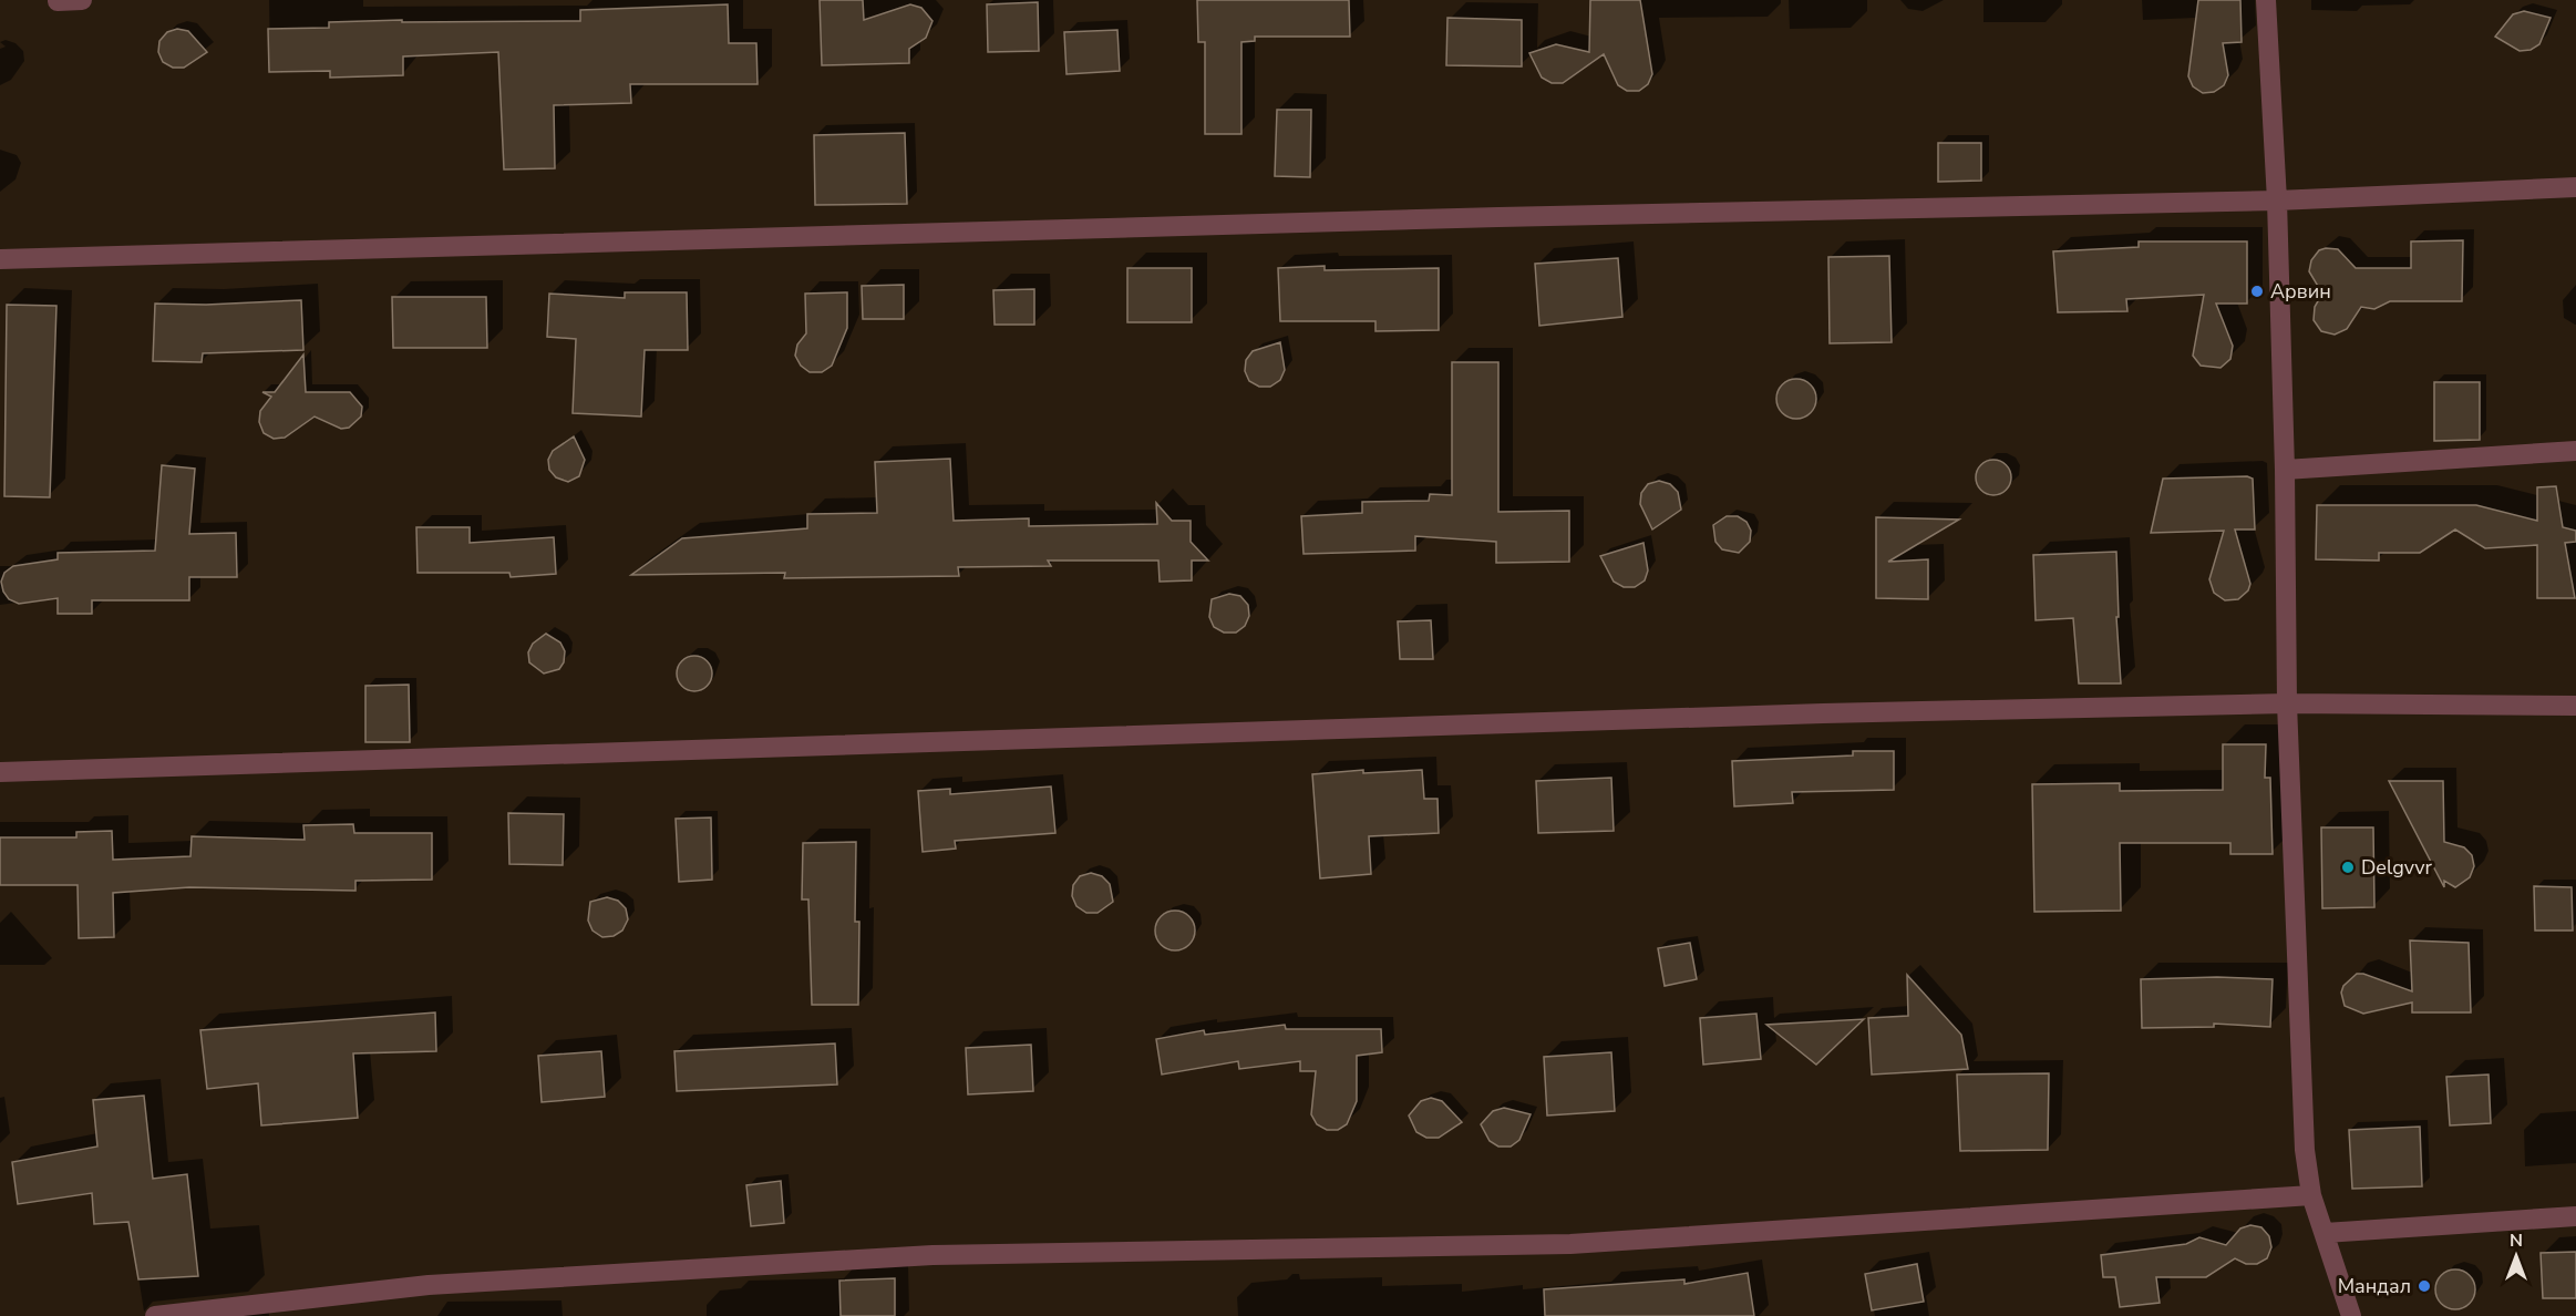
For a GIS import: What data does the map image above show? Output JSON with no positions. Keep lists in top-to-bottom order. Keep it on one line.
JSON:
{"places":["Арвин","Delgvvr","Мандал"],"north":"top"}
